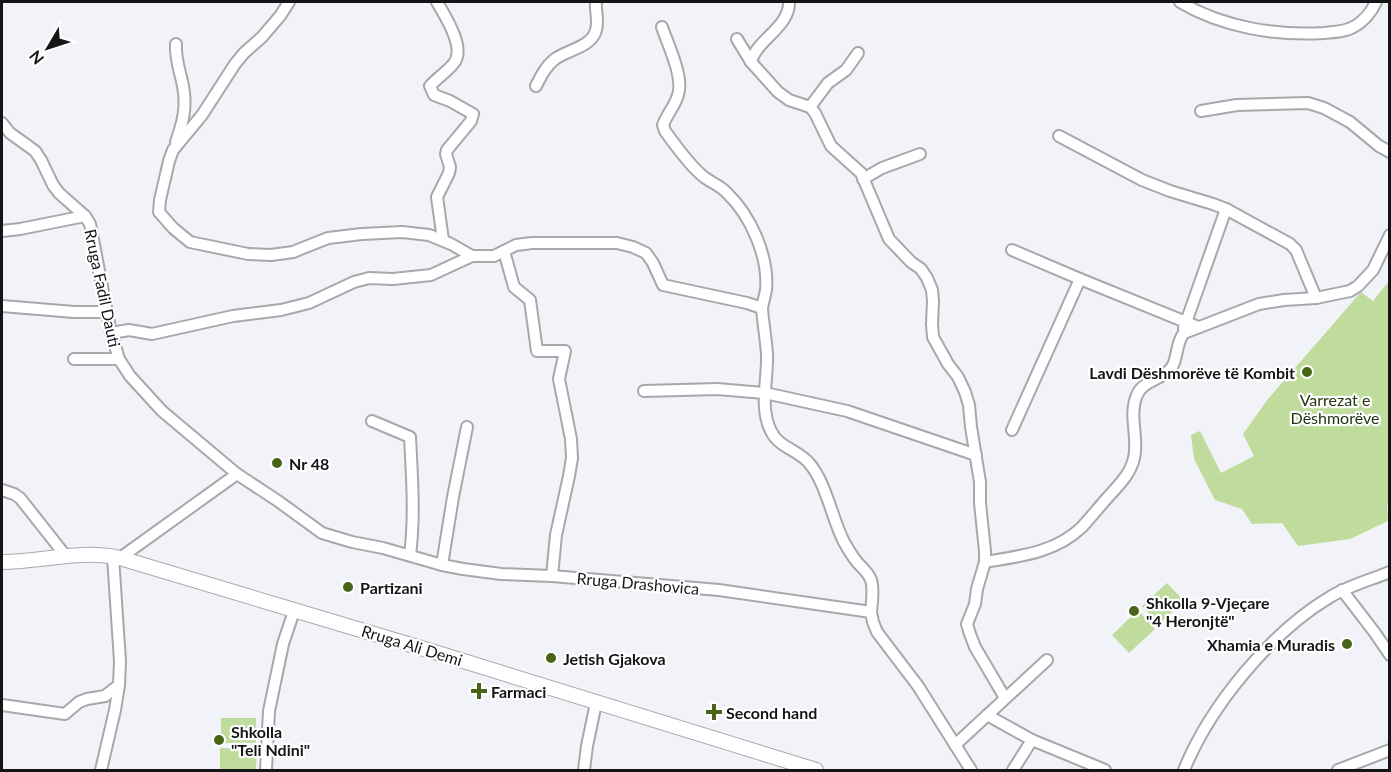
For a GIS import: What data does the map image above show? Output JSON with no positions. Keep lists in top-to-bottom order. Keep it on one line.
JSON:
{"streets":{"main road":["Rruga Ali Demi"],"street":["Rruga Fadil Dauti","Rruga Drashovica"]},"crossings":[["Rruga Fadil Dauti","Rruga Drashovica"]],"parks":["Varrezat e Dëshmorëve"],"places":{"other":["Lavdi Dëshmorëve të Kombit","Nr 48","Partizani","Shkolla 9-Vjeçare \"4 Heronjtë\"","Xhamia e Muradis","Jetish Gjakova","Shkolla \"Teli Ndini\""],"health":["Farmaci","Second hand"]},"north":"bottom left"}
